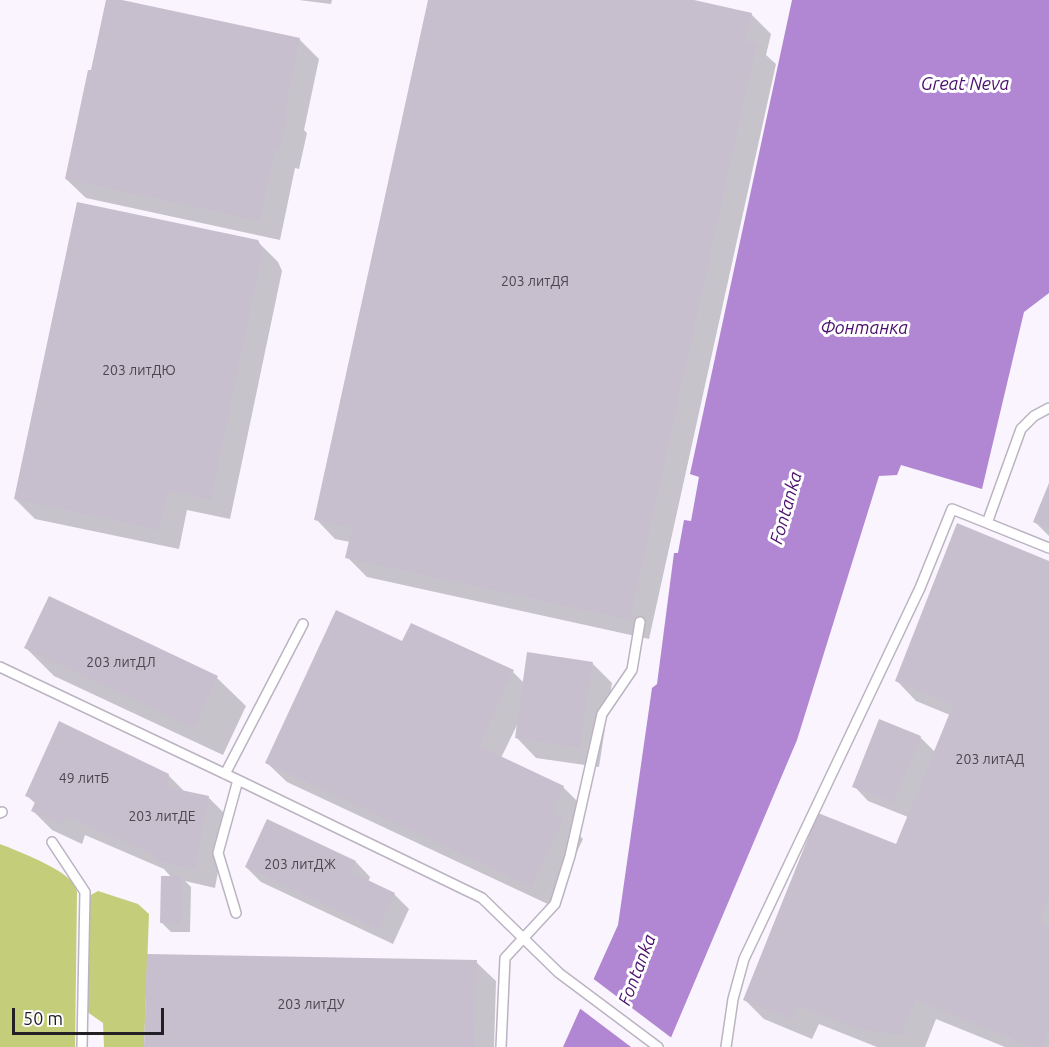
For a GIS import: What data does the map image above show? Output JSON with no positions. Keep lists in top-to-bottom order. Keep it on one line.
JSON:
{"water":["Great Neva","Фонтанка","Fontanka"],"house_numbers":["203 литДЯ","203 литДЮ","203 литДЛ","203 литАД","49 литБ","203 литДЕ","203 литДЖ","203 литДУ"],"scale_bar":"50 m"}
